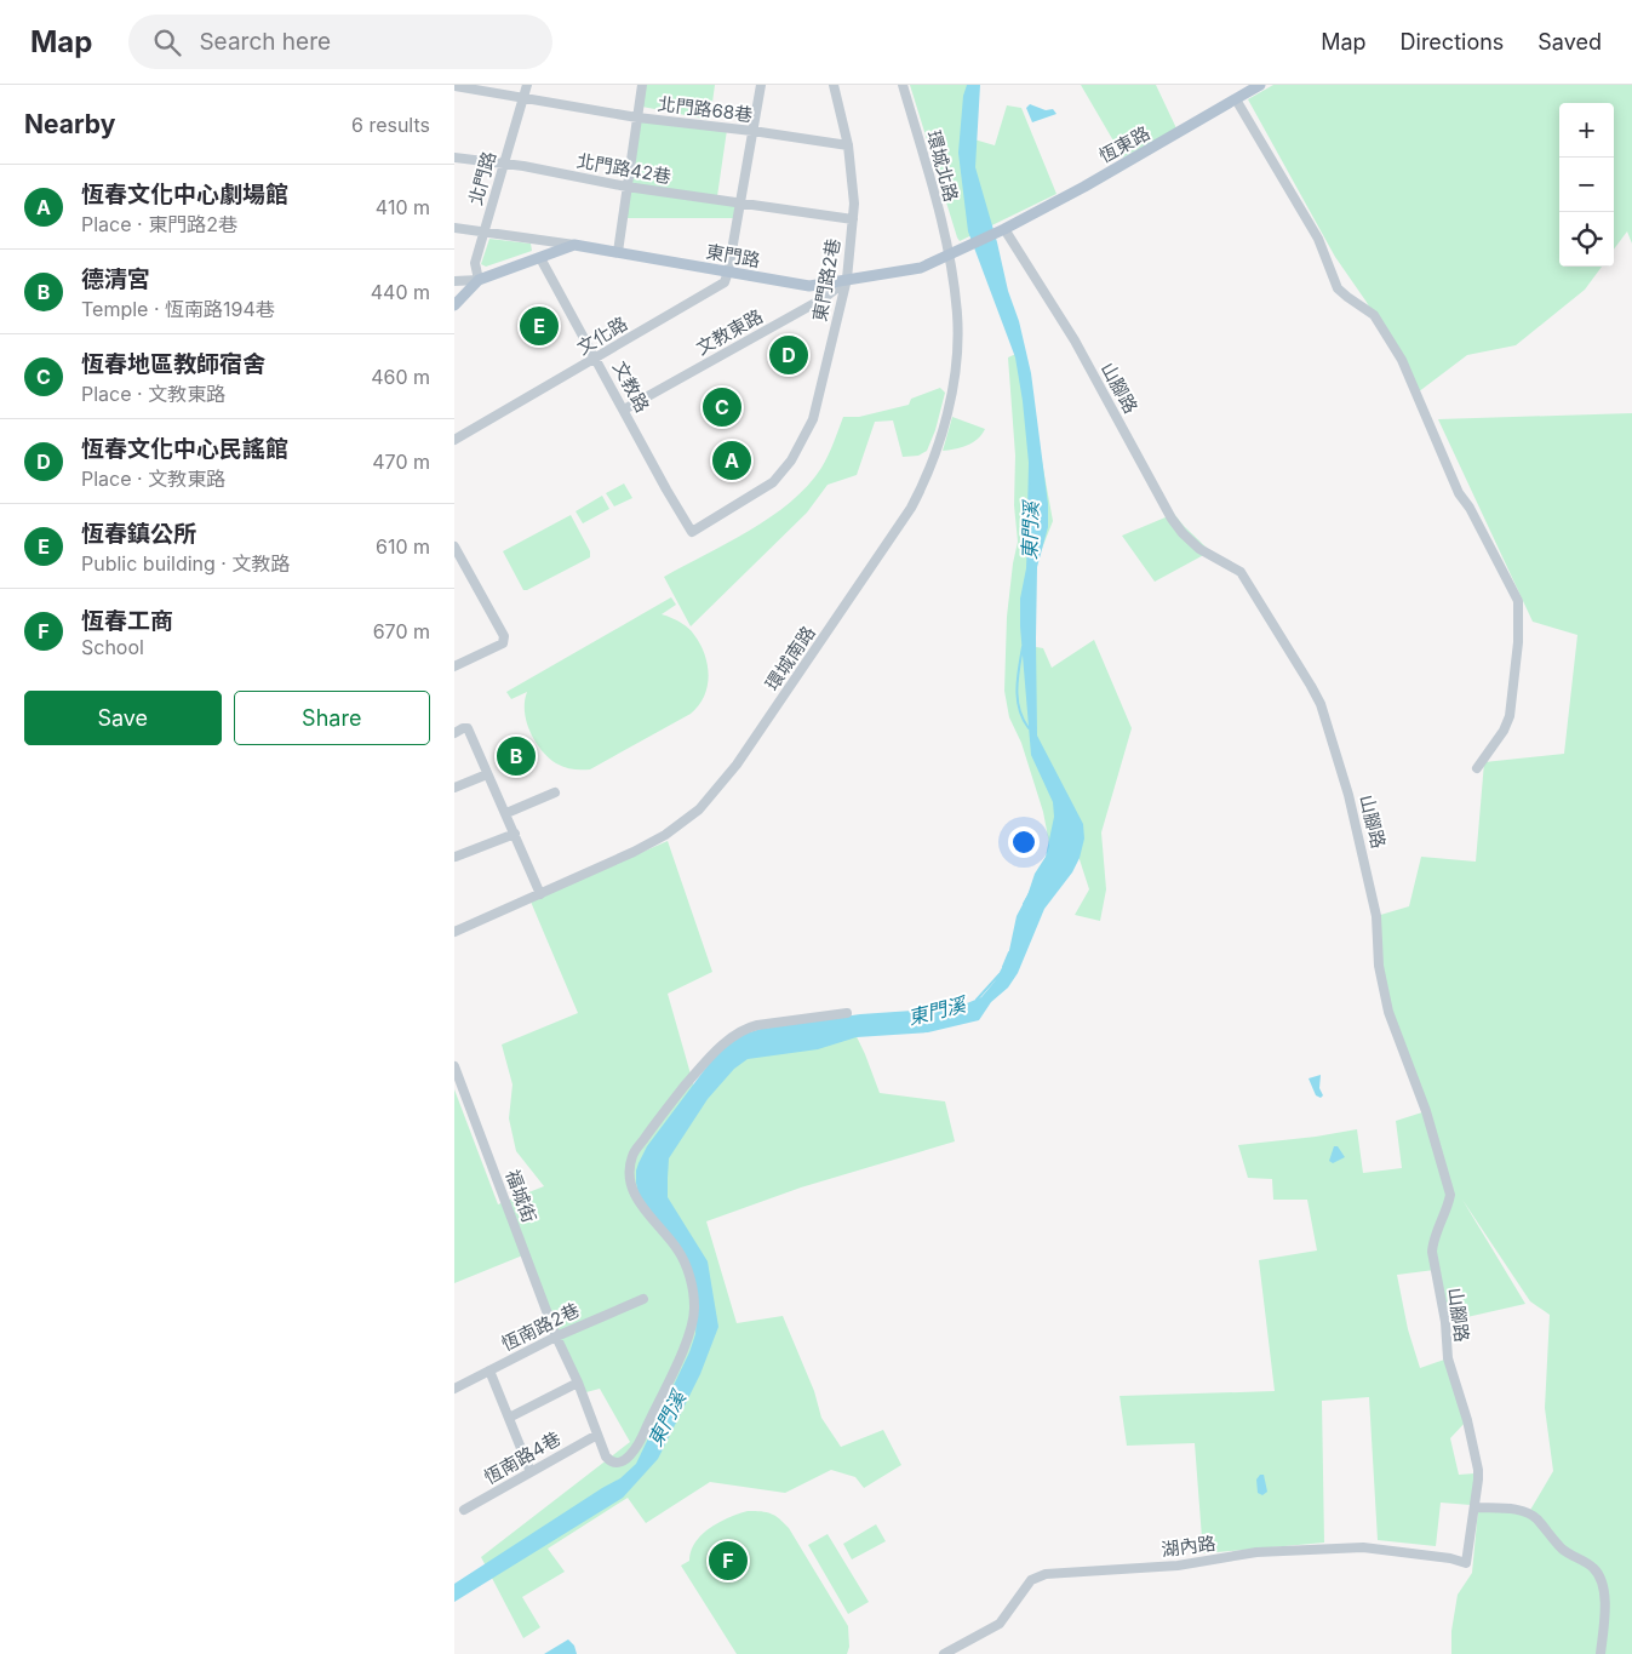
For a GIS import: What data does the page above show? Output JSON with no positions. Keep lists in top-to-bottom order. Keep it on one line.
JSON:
{"streets":{"main road":["恆東路","東門路"],"street":["北門路68巷","環城北路","北門路42巷","北門路","東門路2巷","文教東路","文化路","文教路","山腳路","環城南路","福城街","恆南路2巷","恆南路4巷","湖內路"]},"crossings":[["北門路68巷","北門路"],["北門路68巷","東門路2巷"],["恆東路","東門路"],["恆東路","山腳路"],["環城北路","東門路"],["環城北路","環城南路"],["北門路42巷","北門路"],["北門路42巷","東門路2巷"],["北門路","東門路"],["東門路","東門路2巷"],["東門路","文教東路"],["東門路","文化路"],["東門路","文教路"],["東門路","山腳路"],["東門路","環城南路"],["東門路2巷","文教東路"],["東門路2巷","文教路"],["文教東路","文教路"],["文化路","文教路"],["山腳路","湖內路"],["福城街","恆南路2巷"],["福城街","恆南路4巷"]],"water":["東門溪"],"page":{"header":"Map","search":"Search here","nav":["Map","Directions","Saved"],"heading":["Nearby","6 results"],"map_buttons":["+","−"],"list":[{"mark":"A","name":"恆春文化中心劇場館","note":"Place · 東門路2巷","value":"410 m"},{"mark":"B","name":"德清宮","note":"Temple · 恆南路194巷","value":"440 m"},{"mark":"C","name":"恆春地區教師宿舍","note":"Place · 文教東路","value":"460 m"},{"mark":"D","name":"恆春文化中心民謠館","note":"Place · 文教東路","value":"470 m"},{"mark":"E","name":"恆春鎮公所","note":"Public building · 文教路","value":"610 m"},{"mark":"F","name":"恆春工商","note":"School","value":"670 m"}],"pins":["E","D","C","A","B","F"],"buttons":["Save","Share"]}}
